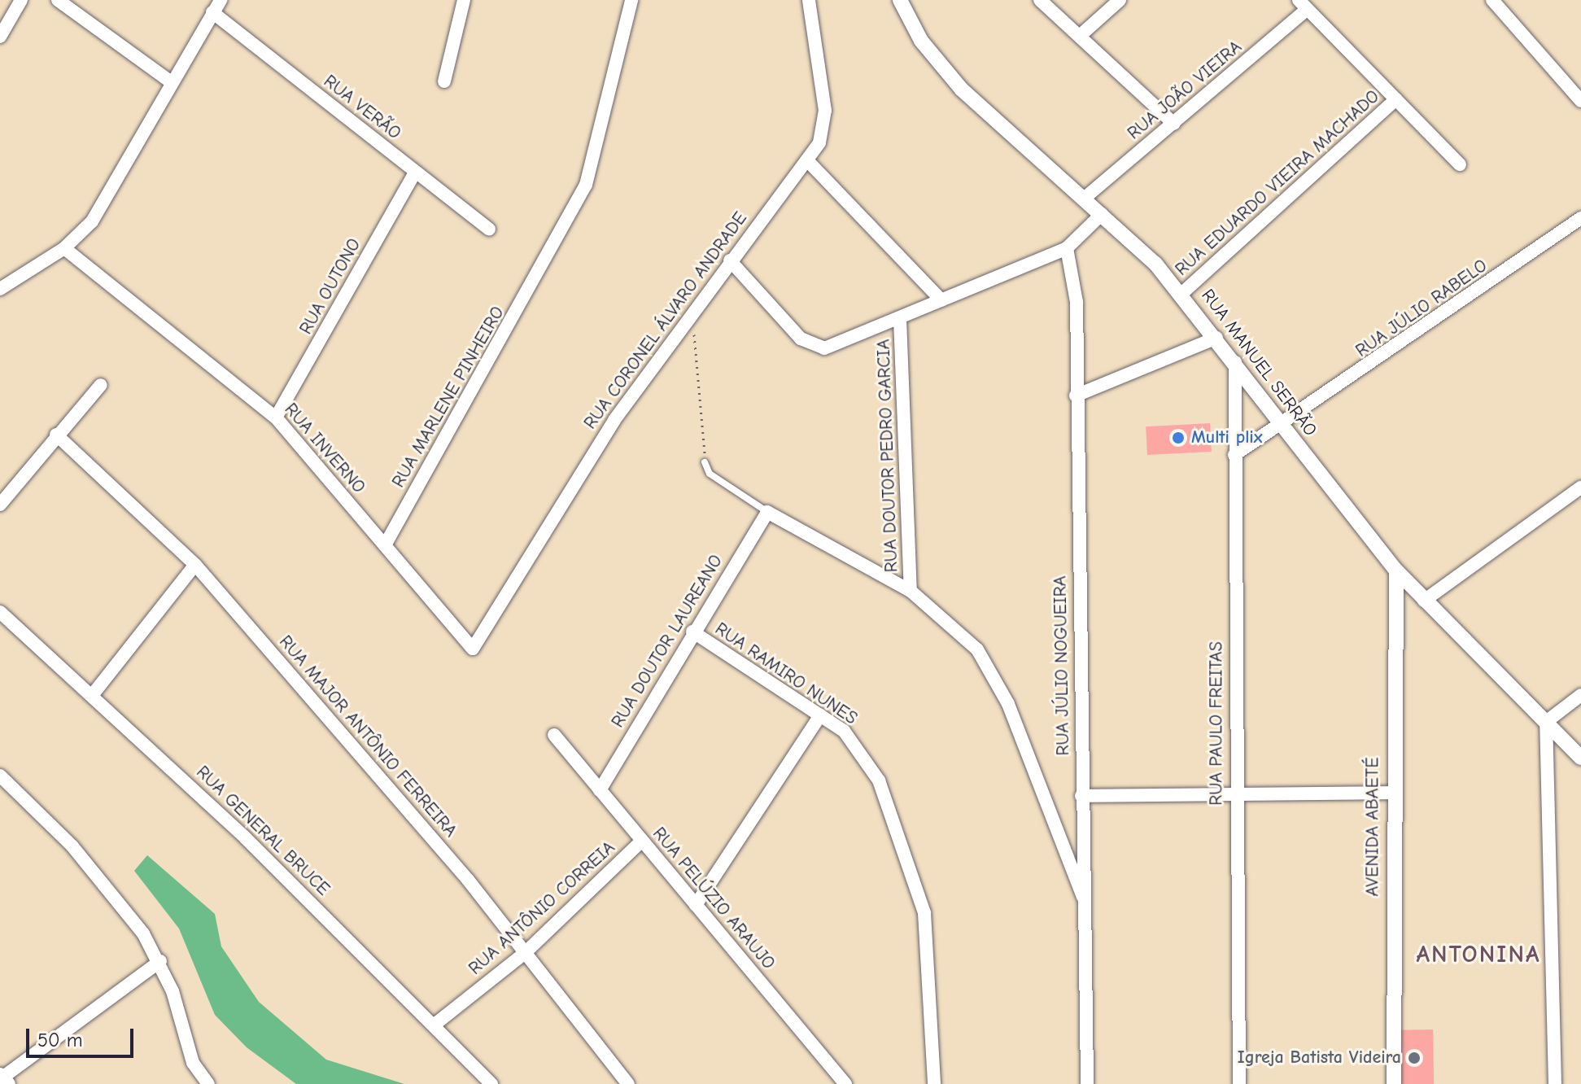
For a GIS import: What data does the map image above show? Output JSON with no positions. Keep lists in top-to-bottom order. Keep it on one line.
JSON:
{"streets":{"street":["RUA JOÃO VIEIRA","RUA VERÃO","RUA EDUARDO VIEIRA MACHADO","RUA OUTONO","RUA JÚLIO RABELO","RUA CORONEL ÁLVARO ANDRADE","RUA MANUEL SERRÃO","RUA MARLENE PINHEIRO","RUA INVERNO","RUA DOUTOR PEDRO GARCIA","RUA DOUTOR LAUREANO","RUA JÚLIO NOGUEIRA","RUA RAMIRO NUNES","RUA PAULO FREITAS","RUA MAJOR ANTÔNIO FERREIRA","AVENIDA ABAETÉ","RUA GENERAL BRUCE","RUA PELÚZIO ARAUJO","RUA ANTÔNIO CORREIA"]},"crossings":[["RUA JOÃO VIEIRA","RUA MANUEL SERRÃO"],["RUA VERÃO","RUA OUTONO"],["RUA EDUARDO VIEIRA MACHADO","RUA MANUEL SERRÃO"],["RUA OUTONO","RUA INVERNO"],["RUA JÚLIO RABELO","RUA MANUEL SERRÃO"],["RUA JÚLIO RABELO","RUA PAULO FREITAS"],["RUA CORONEL ÁLVARO ANDRADE","RUA INVERNO"],["RUA MANUEL SERRÃO","RUA PAULO FREITAS"],["RUA MANUEL SERRÃO","AVENIDA ABAETÉ"],["RUA MARLENE PINHEIRO","RUA INVERNO"],["RUA DOUTOR LAUREANO","RUA RAMIRO NUNES"],["RUA DOUTOR LAUREANO","RUA PELÚZIO ARAUJO"],["RUA MAJOR ANTÔNIO FERREIRA","RUA ANTÔNIO CORREIA"],["RUA GENERAL BRUCE","RUA ANTÔNIO CORREIA"],["RUA PELÚZIO ARAUJO","RUA ANTÔNIO CORREIA"]],"districts":["ANTONINA"],"places":["Multi plix","Igreja Batista Videira"],"scale_bar":"50 m"}
